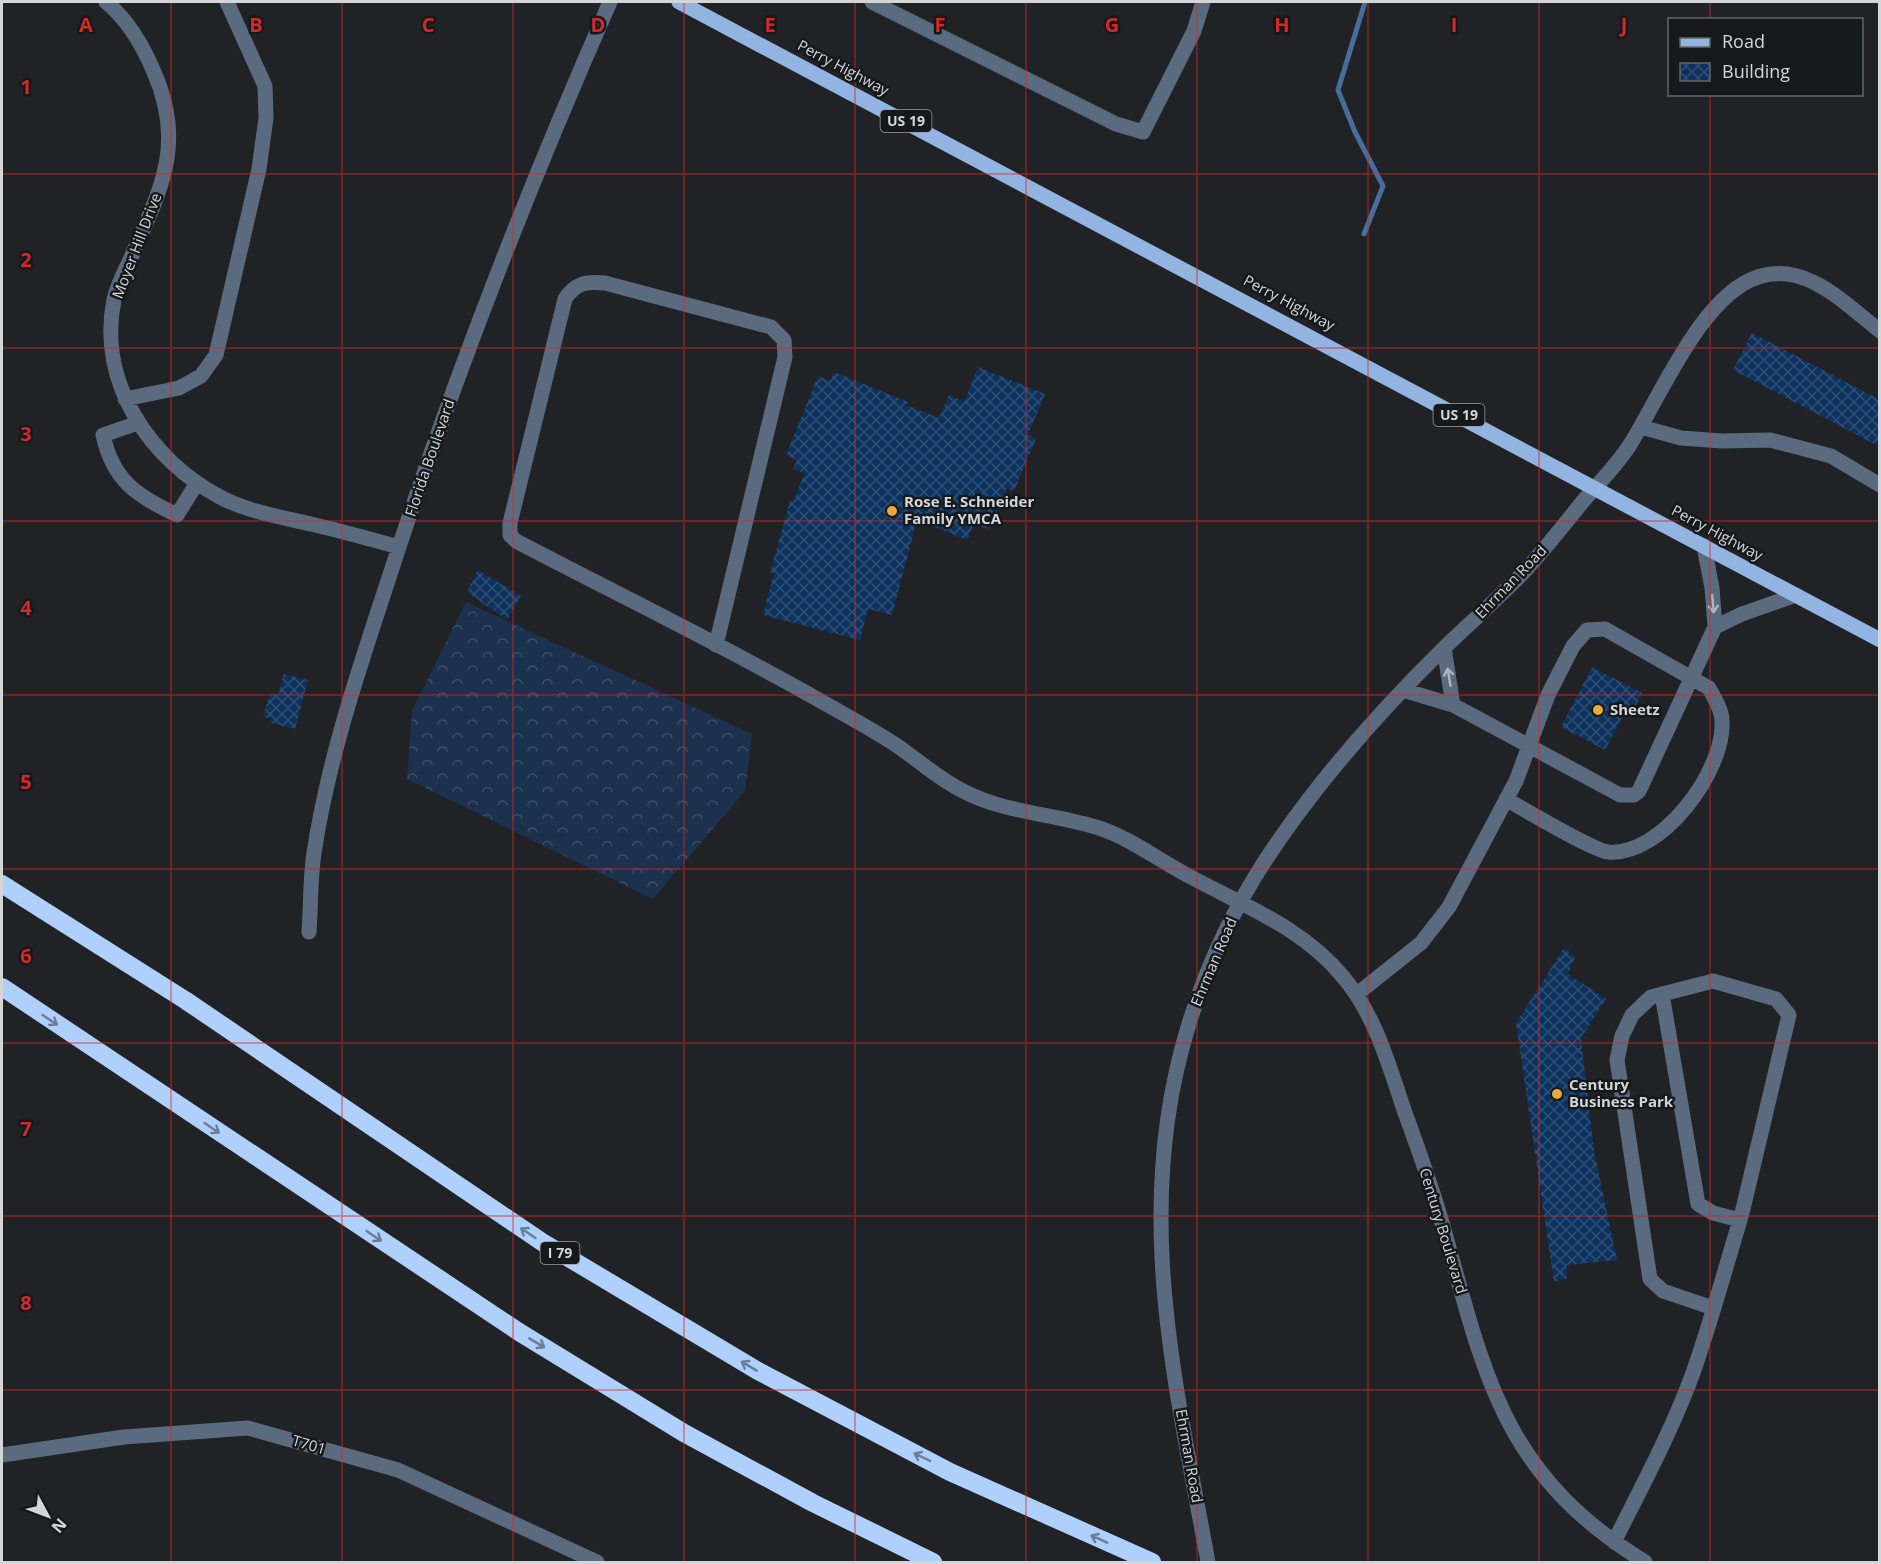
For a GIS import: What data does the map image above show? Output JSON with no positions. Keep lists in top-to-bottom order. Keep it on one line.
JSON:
{"streets":{"highway":["I 79"],"main road":["Perry Highway","US 19"],"street":["Moyer Hill Drive","Florida Boulevard","Ehrman Road","Century Boulevard","T701"]},"crossings":[["Perry Highway","Ehrman Road"],["Moyer Hill Drive","Florida Boulevard"],["Ehrman Road","Century Boulevard"]],"places":["Rose E. Schneider Family YMCA","Sheetz","Century Business Park"],"legend":["Road","Building"],"north":"bottom right","grid":{"columns":["A","B","C","D","E","F","G","H","I","J"],"rows":["1","2","3","4","5","6","7","8"]}}
